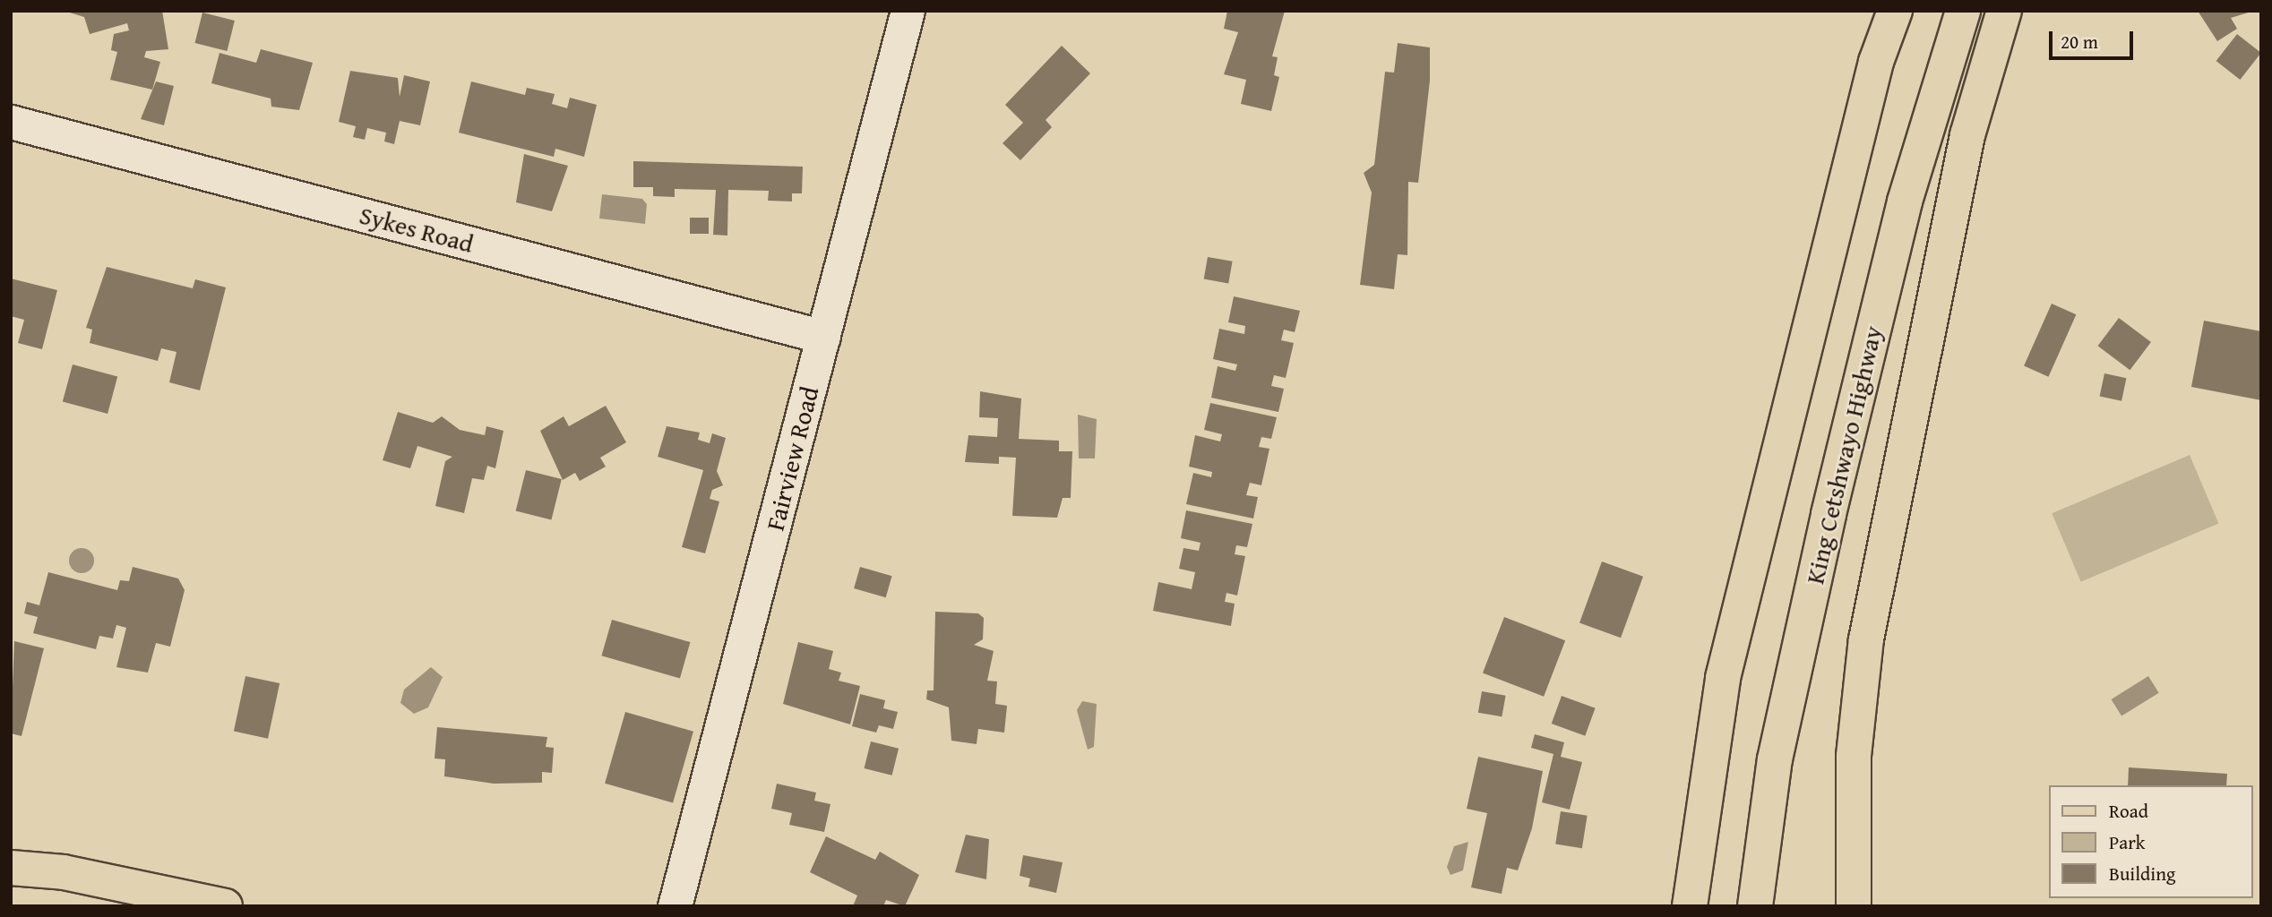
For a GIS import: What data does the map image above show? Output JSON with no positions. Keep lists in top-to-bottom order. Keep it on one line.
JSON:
{"streets":{"main road":["King Cetshwayo Highway"],"street":["Sykes Road","Fairview Road"]},"crossings":[["Sykes Road","Fairview Road"]],"legend":["Road","Park","Building"],"scale_bar":"20 m"}
